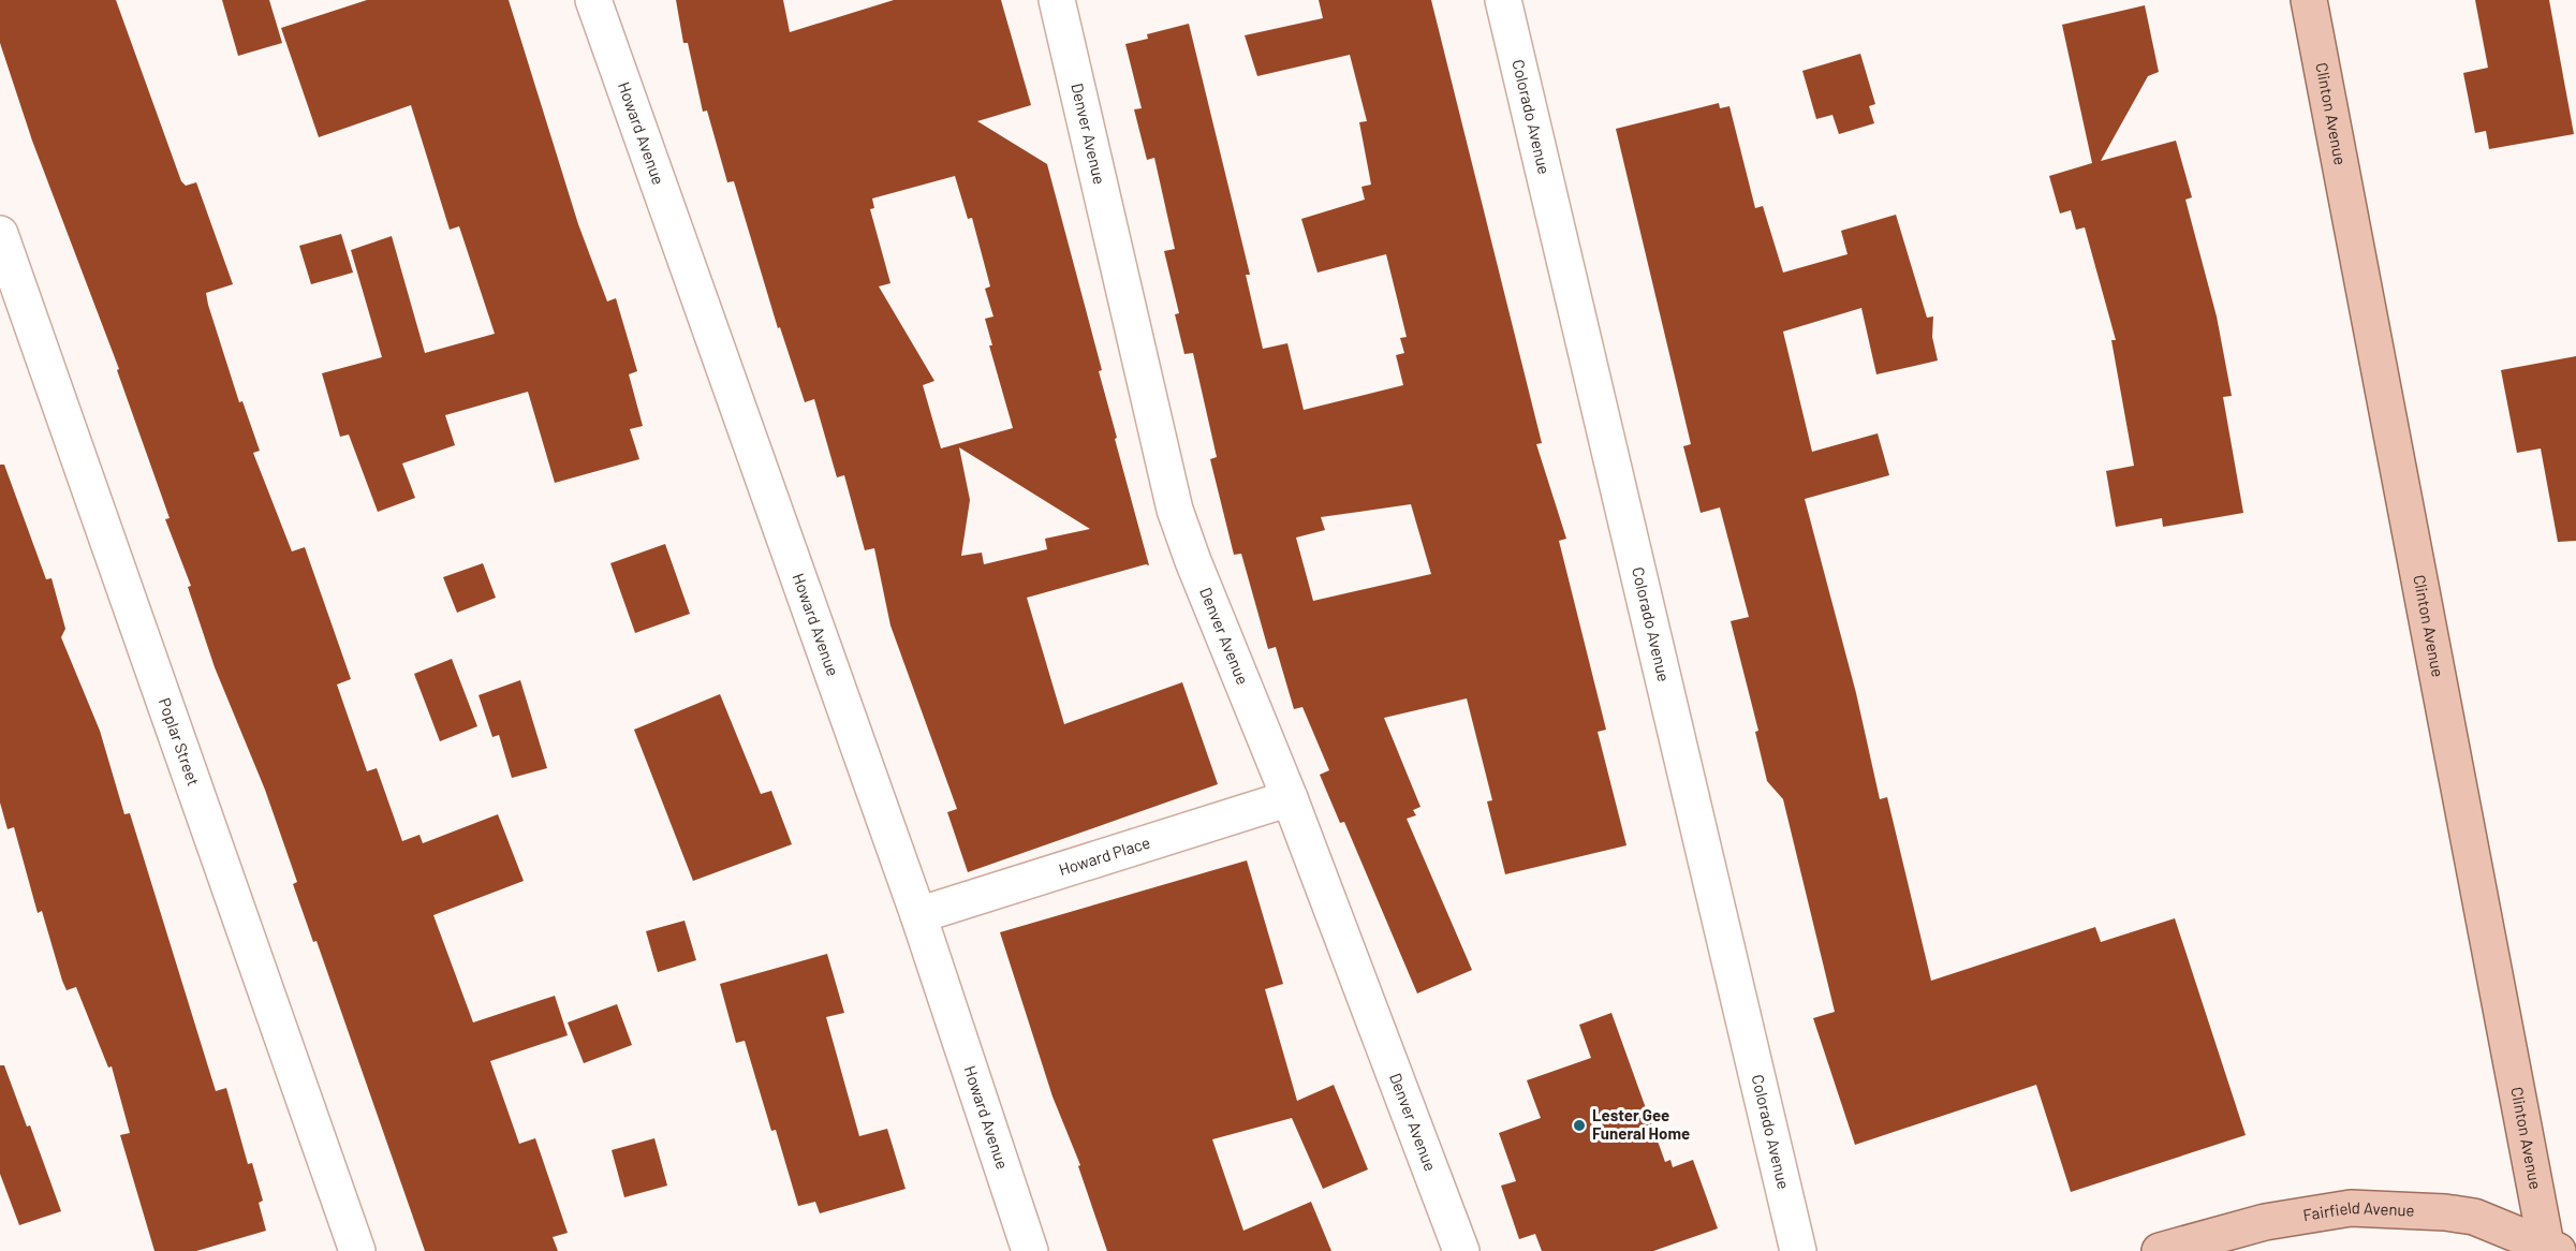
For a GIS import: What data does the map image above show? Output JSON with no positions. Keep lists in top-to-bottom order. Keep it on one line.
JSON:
{"streets":{"main road":["Clinton Avenue","Fairfield Avenue"],"street":["Colorado Avenue","Howard Avenue","Denver Avenue","Poplar Street","Howard Place"]},"crossings":[["Clinton Avenue","Fairfield Avenue"],["Howard Avenue","Howard Place"],["Denver Avenue","Howard Place"]],"places":["Lester Gee Funeral Home"]}
